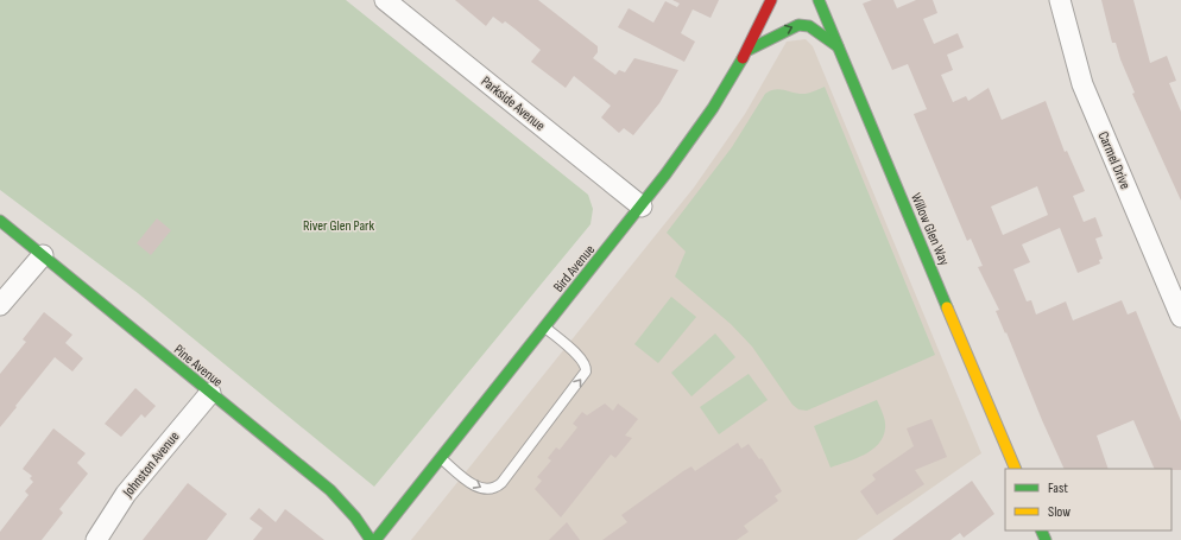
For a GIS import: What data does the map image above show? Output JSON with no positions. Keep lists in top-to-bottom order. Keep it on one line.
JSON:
{"streets":{"street":["Parkside Avenue","Carmel Drive","Willow Glen Way","Bird Avenue","Pine Avenue","Johnston Avenue"]},"crossings":[["Parkside Avenue","Bird Avenue"],["Pine Avenue","Johnston Avenue"]],"parks":["River Glen Park"],"legend":["Fast","Slow"]}
